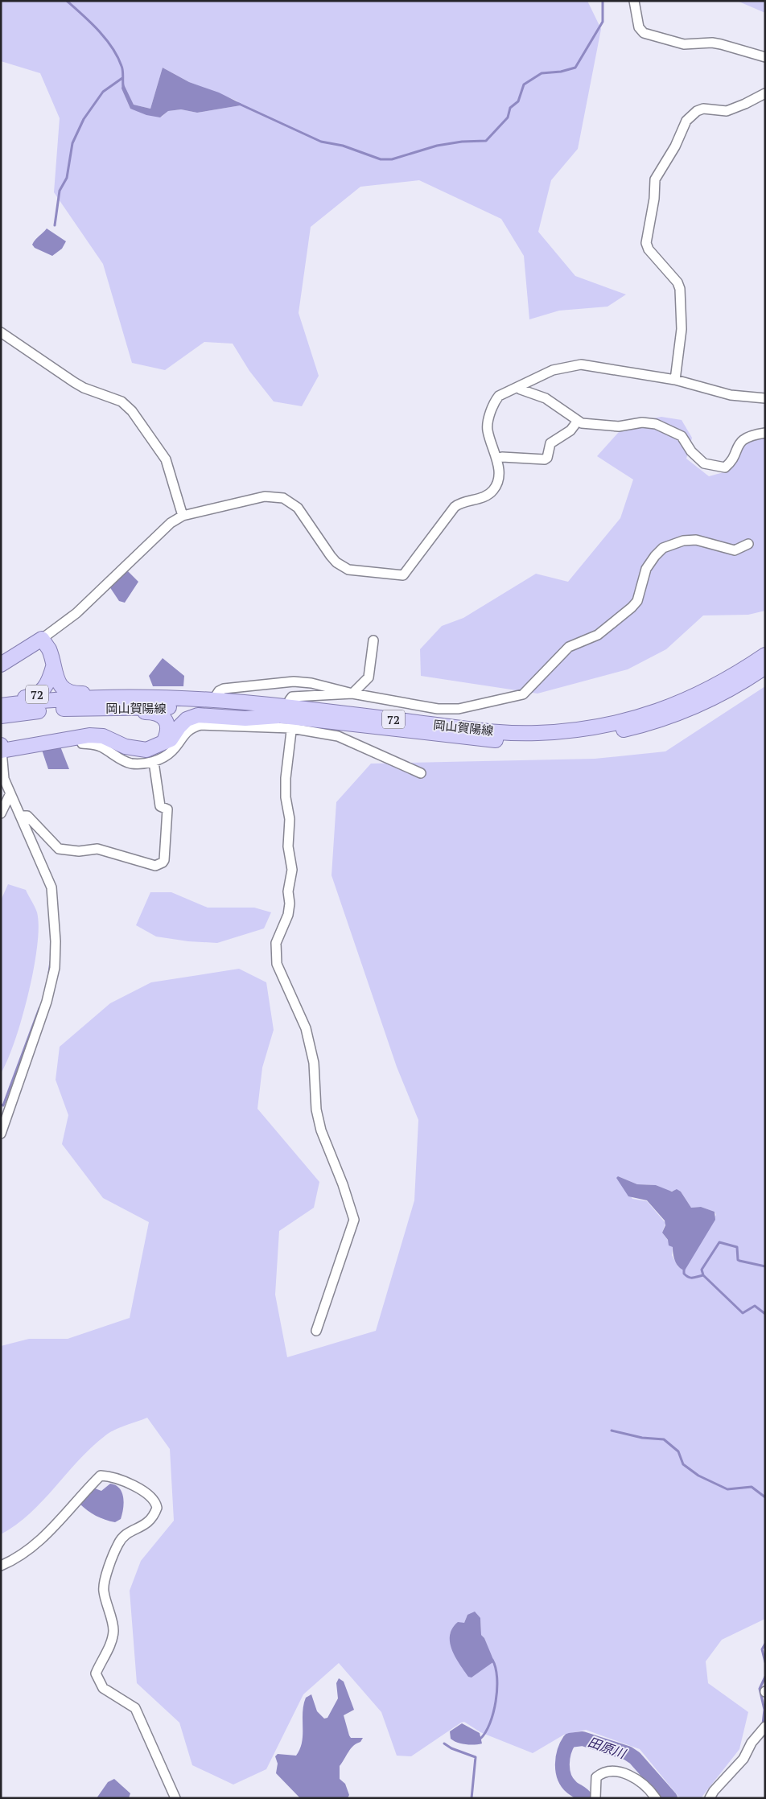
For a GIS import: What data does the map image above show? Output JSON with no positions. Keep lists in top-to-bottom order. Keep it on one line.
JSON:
{"streets":{"main road":["72","岡山賀陽線"]},"crossings":[["72","岡山賀陽線"]],"water":["田原川"]}
